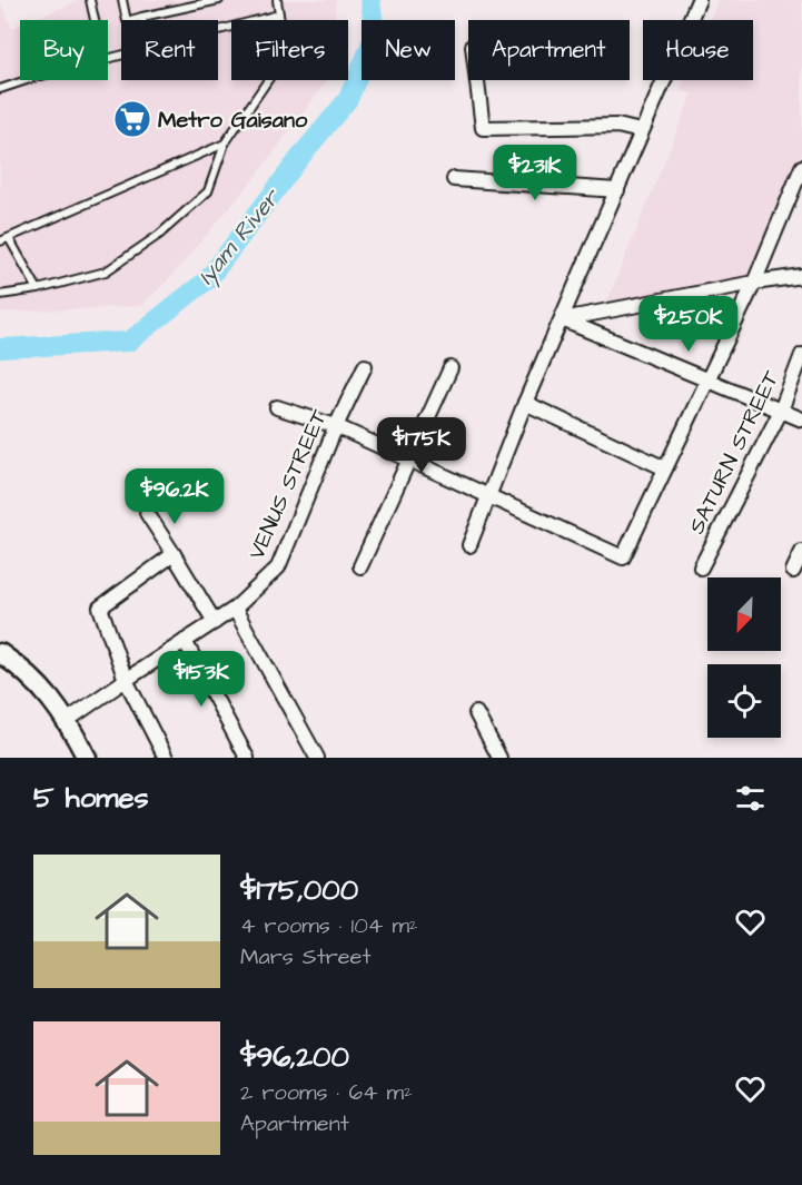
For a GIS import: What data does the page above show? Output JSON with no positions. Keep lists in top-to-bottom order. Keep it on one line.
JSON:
{"streets":{"street":["SATURN STREET","VENUS STREET"]},"water":["Iyam River"],"places":{"supermarket":["Metro Gaisano"]},"north":"bottom left","page":{"chip":["Buy","Rent","Filters","New","Apartment","House"],"price":["$231K","$250K","$175K","$96.2K","$153K"],"heading":"5 homes","list":[{"name":"$175,000","note":"4 rooms · 104 m² · Mars Street"},{"name":"$96,200","note":"2 rooms · 64 m² · Apartment"}]}}
